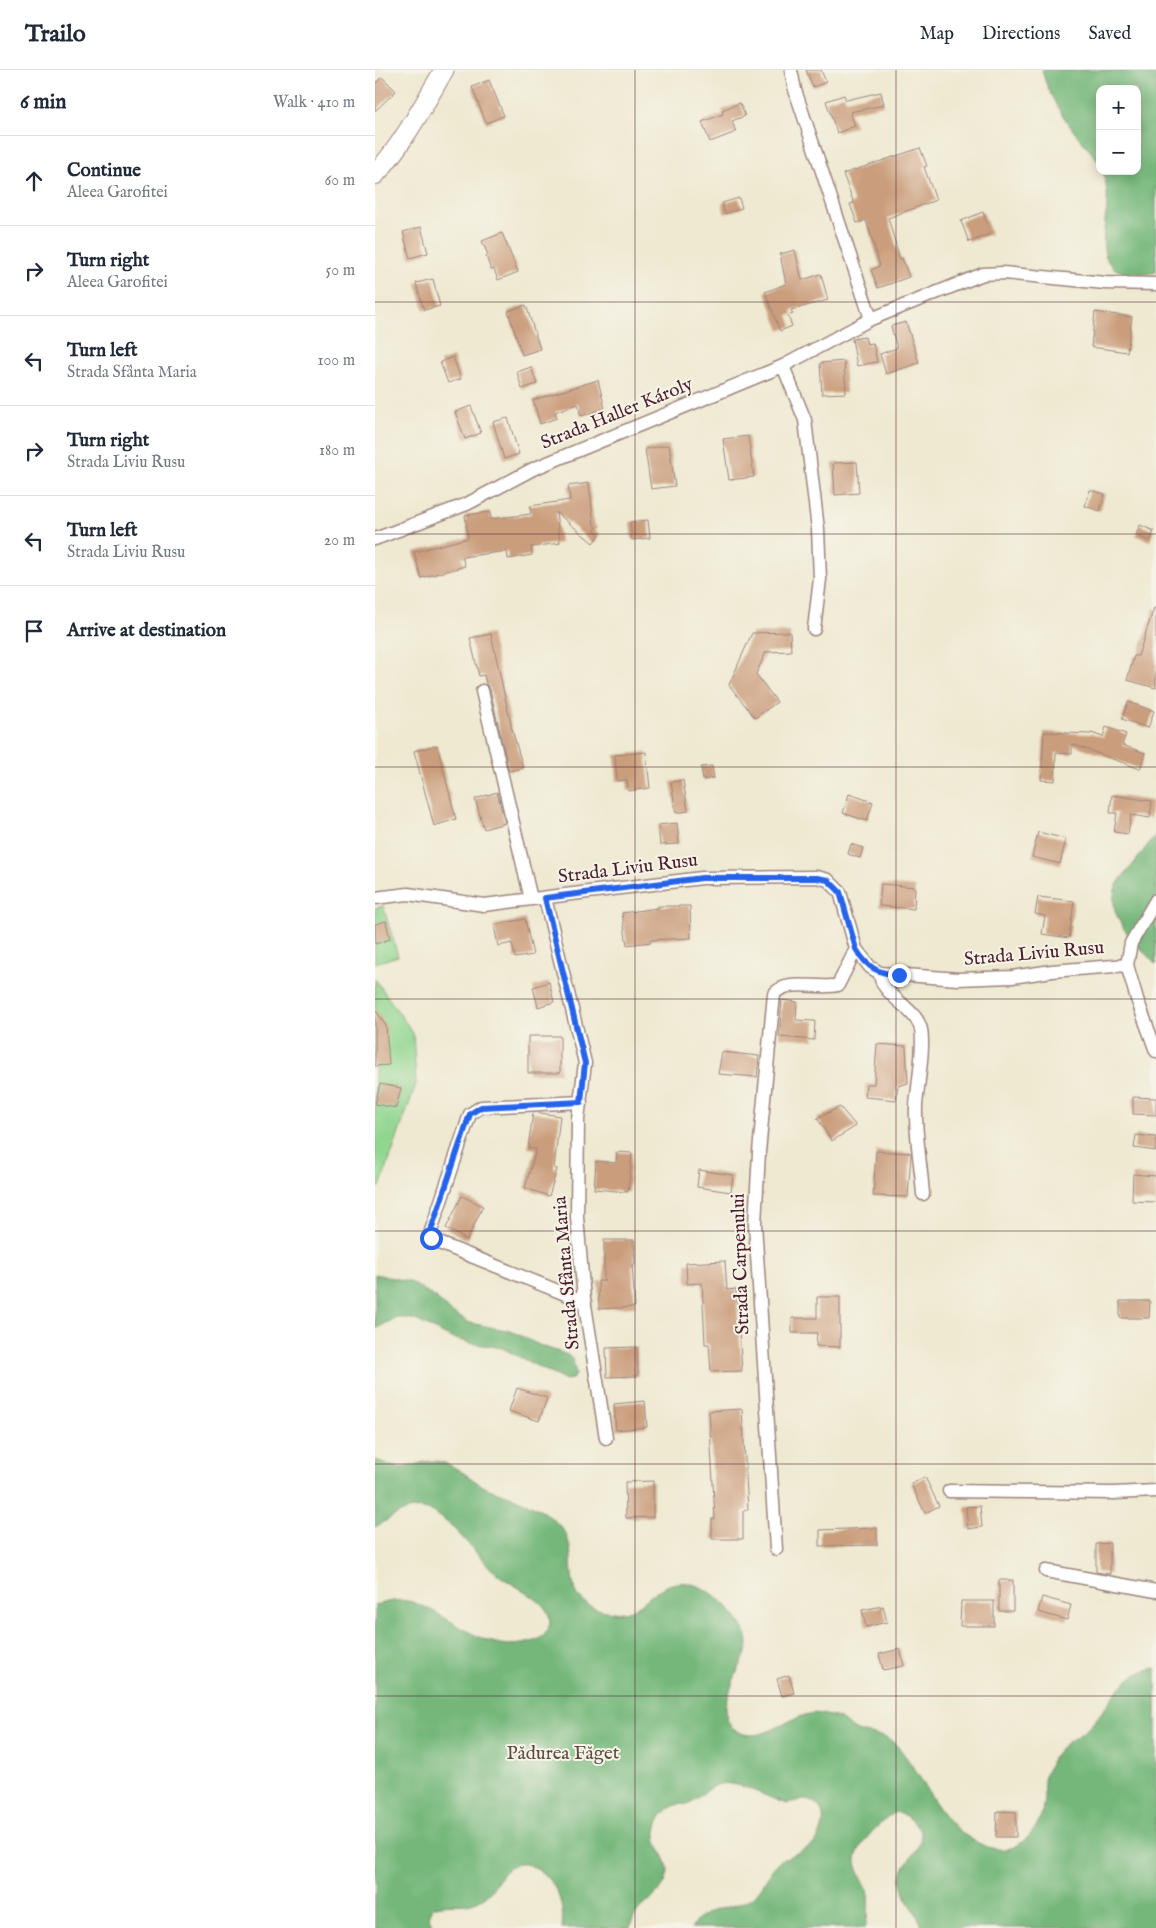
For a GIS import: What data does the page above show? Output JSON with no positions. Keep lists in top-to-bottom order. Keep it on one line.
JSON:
{"streets":{"street":["Strada Haller Károly","Strada Liviu Rusu","Strada Carpenului","Strada Sfânta Maria"]},"crossings":[["Strada Liviu Rusu","Strada Carpenului"],["Strada Liviu Rusu","Strada Sfânta Maria"]],"parks":["Pădurea Făget"],"page":{"header":"Trailo","nav":["Map","Directions","Saved"],"heading":["6 min","Walk · 410 m"],"map_buttons":["+","−"],"list":[["Continue","Aleea Garofitei","60 m"],["Turn right","Aleea Garofitei","50 m"],["Turn left","Strada Sfânta Maria","100 m"],["Turn right","Strada Liviu Rusu","180 m"],["Turn left","Strada Liviu Rusu","20 m"],"Arrive at destination"]}}
